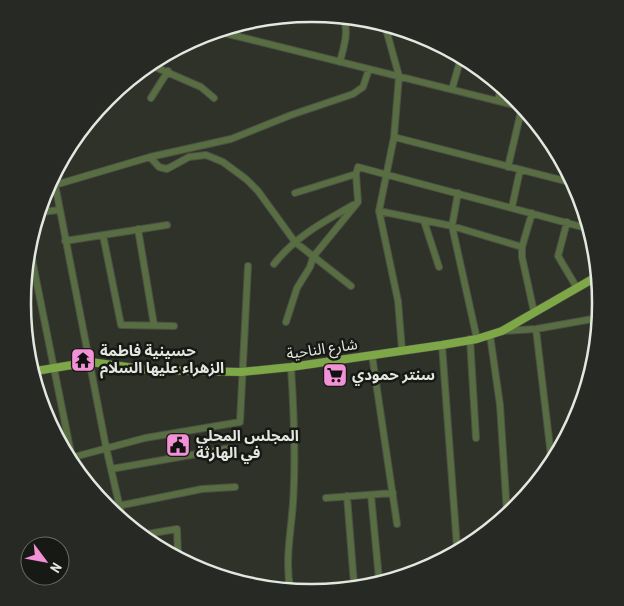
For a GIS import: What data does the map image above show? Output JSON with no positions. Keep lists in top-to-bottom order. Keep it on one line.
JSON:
{"streets":{"main road":["شارع الناحية"]},"places":{"temple":["حسينية فاطمة الزهراء عليها السلام"],"supermarket":["سنتر حمودي"],"public building":["المجلس المحلي في الهارثة"]},"north":"bottom right"}
